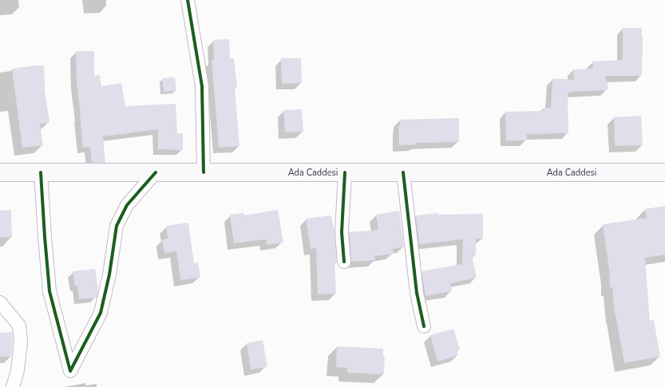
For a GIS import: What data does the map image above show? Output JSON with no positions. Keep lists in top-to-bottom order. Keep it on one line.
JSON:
{"streets":{"main road":["Ada Caddesi"]}}
